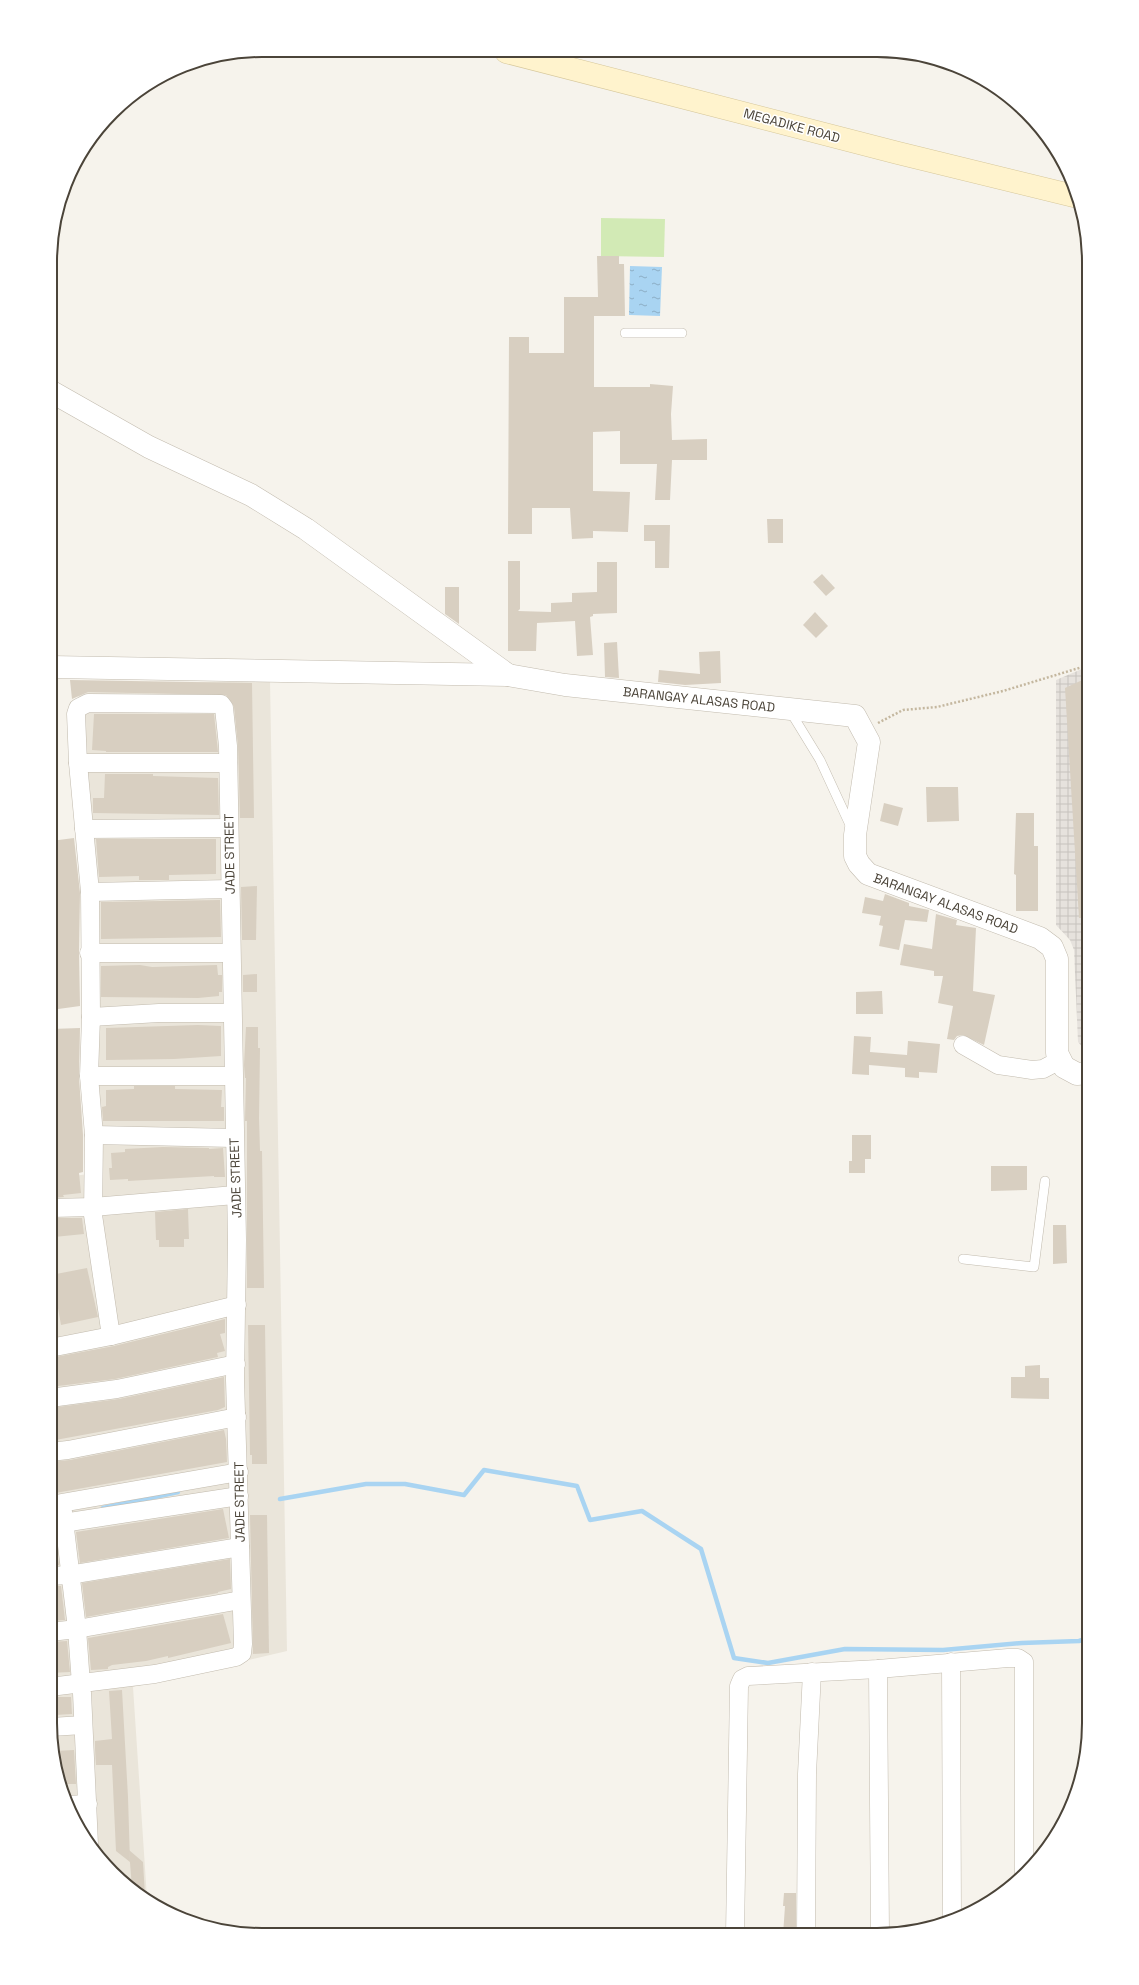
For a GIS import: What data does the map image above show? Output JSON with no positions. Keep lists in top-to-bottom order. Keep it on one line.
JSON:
{"streets":{"main road":["MEGADIKE ROAD"],"street":["BARANGAY ALASAS ROAD","JADE STREET"]}}
